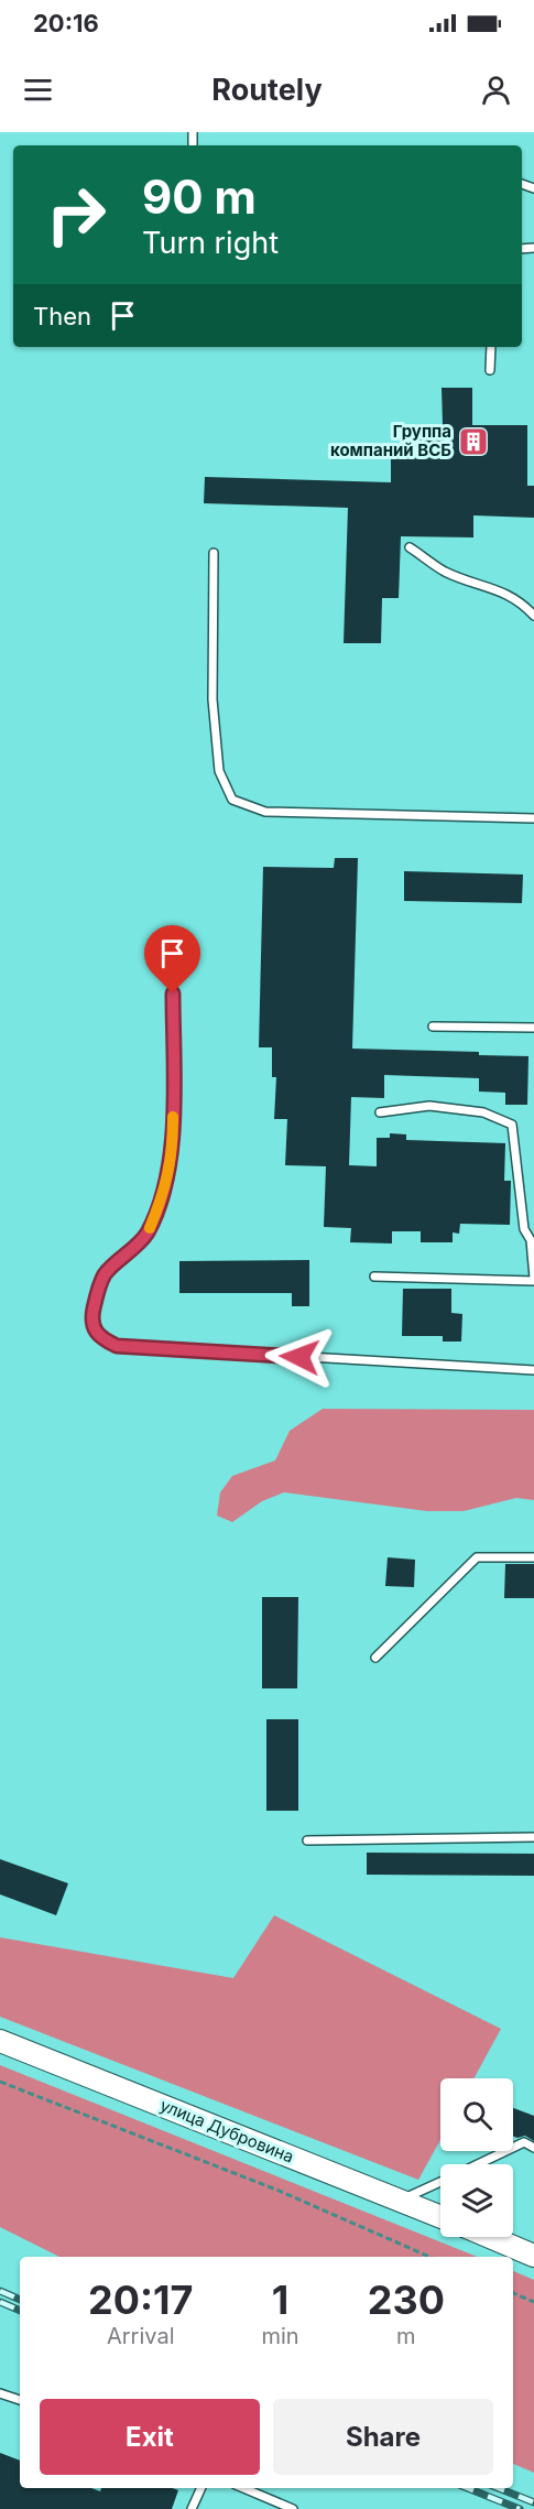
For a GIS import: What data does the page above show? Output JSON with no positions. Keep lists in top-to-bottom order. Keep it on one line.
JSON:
{"streets":{"main road":["улица Дубровина"]},"places":{"building":["Группа компаний ВСБ"]},"page":{"status":"20:16","header":"Routely","turn":["90 m","Turn right"],"then":"Then","eta":["20:17","Arrival","1","min","230","m"],"buttons":["Exit","Share"]}}
